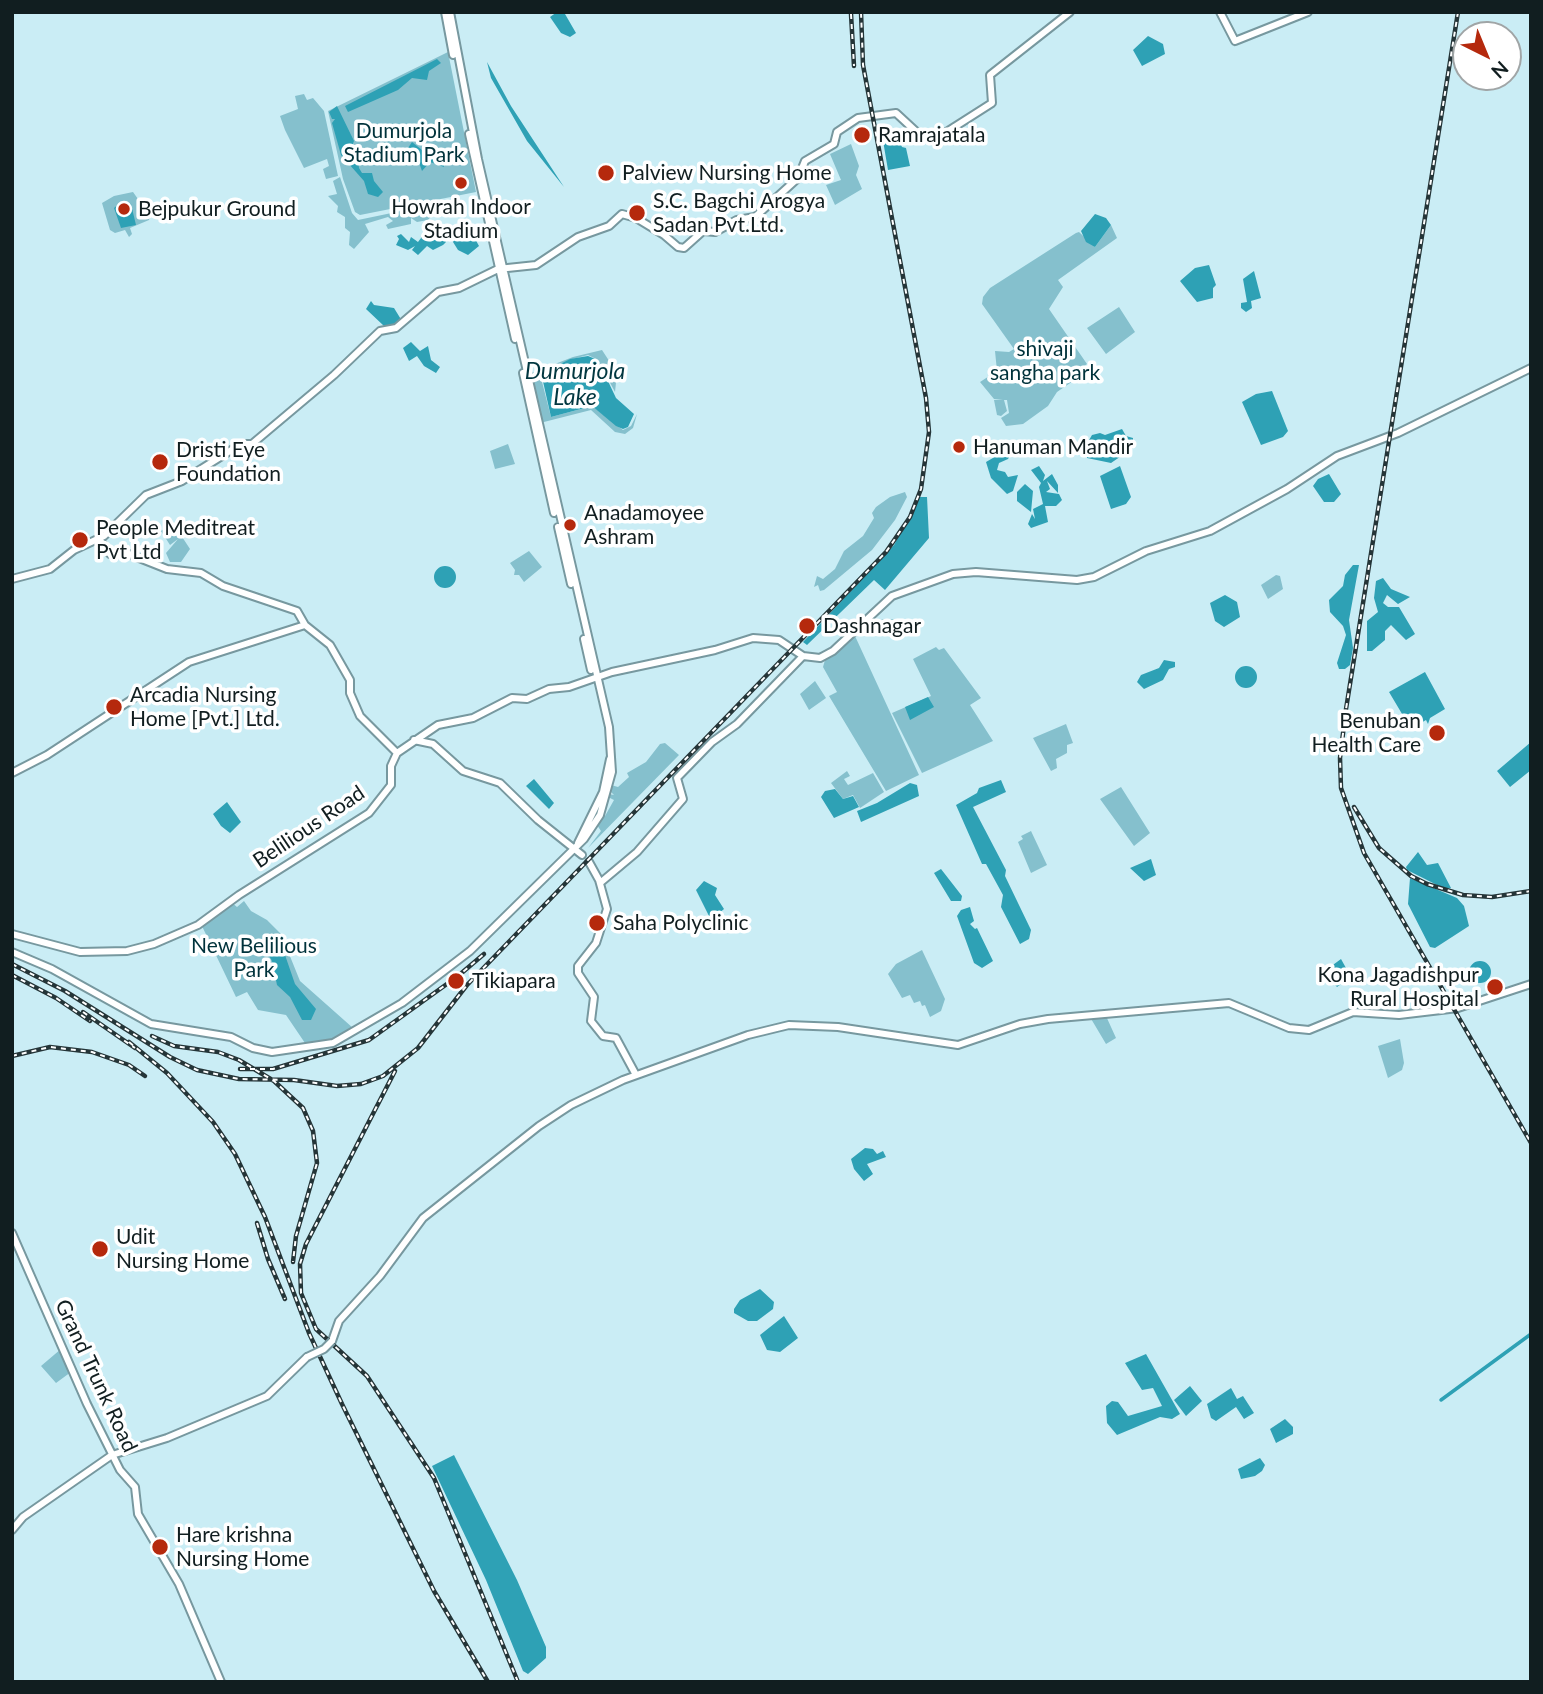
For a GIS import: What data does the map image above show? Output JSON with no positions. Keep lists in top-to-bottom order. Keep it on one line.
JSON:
{"streets":{"main road":["Belilious Road","Grand Trunk Road"]},"water":["Dumurjola Lake"],"parks":["Dumurjola Stadium Park","shivaji sangha park","New Belilious Park"],"places":["Ramrajatala","Palview Nursing Home","Howrah Indoor Stadium","Bejpukur Ground","S.C. Bagchi Arogya Sadan Pvt.Ltd.","Hanuman Mandir","Dristi Eye Foundation","Anadamoyee Ashram","People Meditreat Pvt Ltd","Dashnagar","Arcadia Nursing Home [Pvt.] Ltd.","Benuban Health Care","Saha Polyclinic","Tikiapara","Kona Jagadishpur Rural Hospital","Udit Nursing Home","Hare krishna Nursing Home"],"north":"bottom right"}
